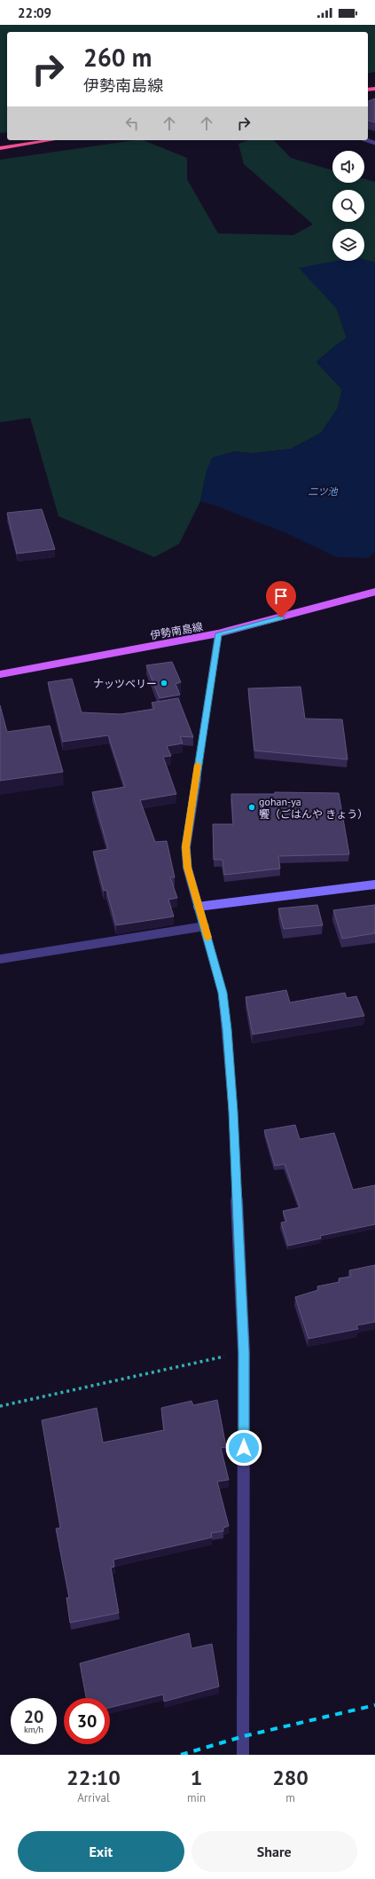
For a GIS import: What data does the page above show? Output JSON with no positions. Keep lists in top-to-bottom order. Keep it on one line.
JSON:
{"streets":{"main road":["伊勢南島線"]},"water":["二ツ池"],"places":["ナッツベリー","gohan-ya 饗（ごはんや きょう）"],"page":{"status":"22:09","turn":["260 m","伊勢南島線"],"speed":"20 km/h","limit":"30","eta":["22:10","Arrival","1","min","280","m"],"buttons":["Exit","Share"]}}
